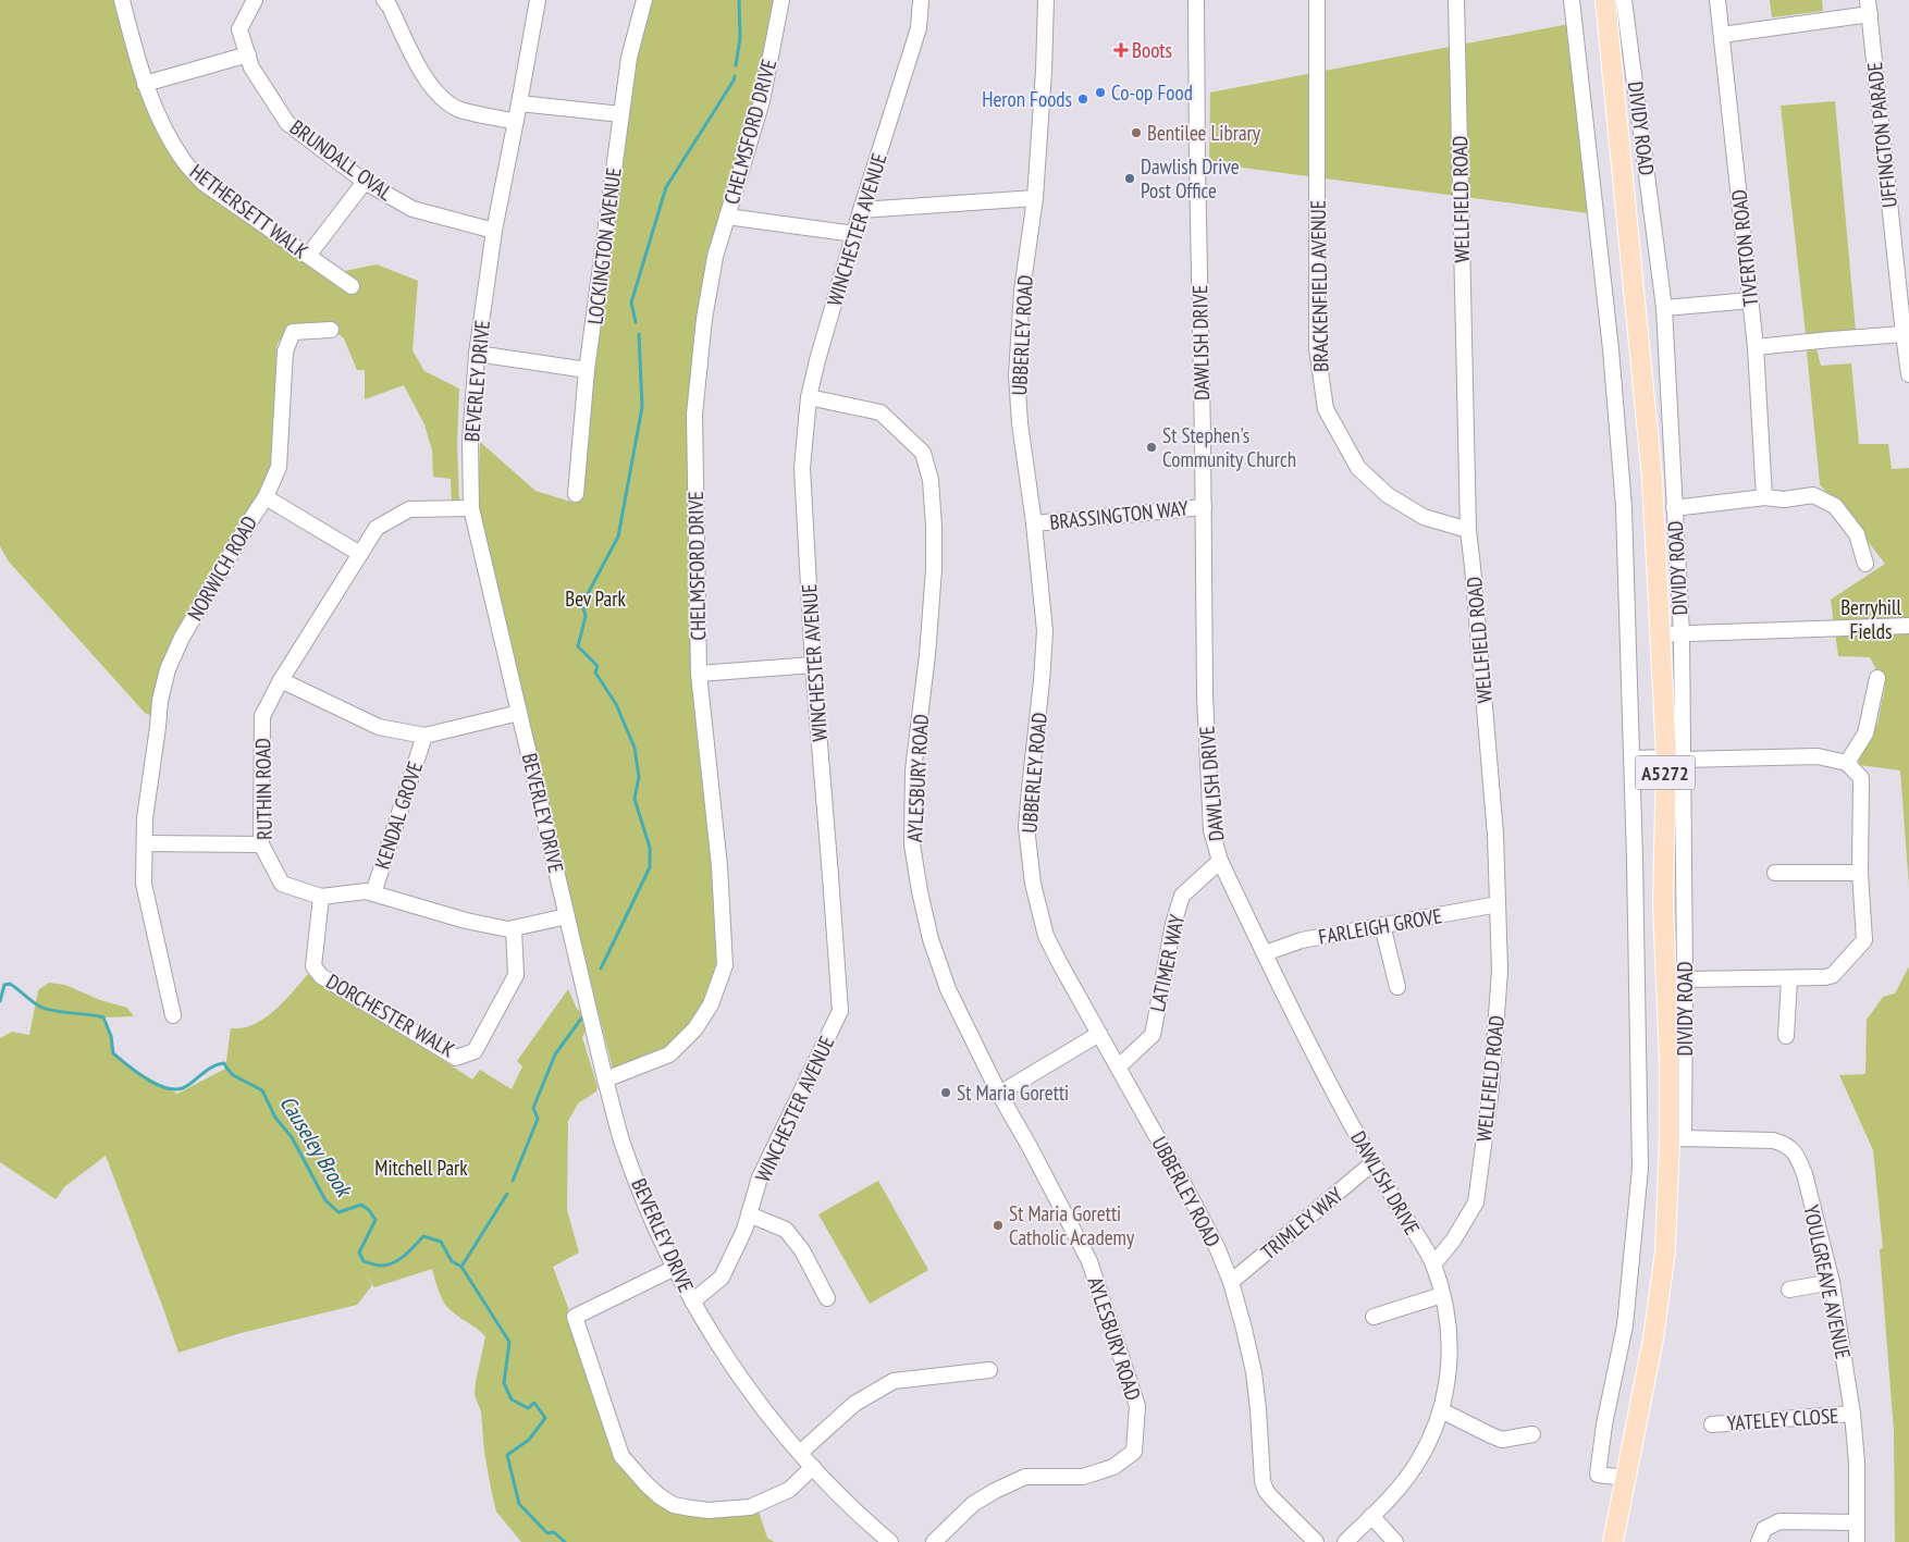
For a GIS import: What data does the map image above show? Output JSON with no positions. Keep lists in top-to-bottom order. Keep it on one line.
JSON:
{"streets":{"main road":["DIVIDY ROAD","A5272"],"street":["CHELMSFORD DRIVE","UFFINGTON PARADE","BRUNDALL OVAL","WELLFIELD ROAD","HETHERSETT WALK","WINCHESTER AVENUE","LOCKINGTON AVENUE","TIVERTON ROAD","BRACKENFIELD AVENUE","UBBERLEY ROAD","DAWLISH DRIVE","BEVERLEY DRIVE","BRASSINGTON WAY","NORWICH ROAD","AYLESBURY ROAD","RUTHIN ROAD","KENDAL GROVE","FARLEIGH GROVE","LATIMER WAY","DORCHESTER WALK","TRIMLEY WAY","YOULGREAVE AVENUE","YATELEY CLOSE"]},"crossings":[["DIVIDY ROAD","YOULGREAVE AVENUE"],["CHELMSFORD DRIVE","BEVERLEY DRIVE"],["BRUNDALL OVAL","BEVERLEY DRIVE"],["WELLFIELD ROAD","BRACKENFIELD AVENUE"],["WELLFIELD ROAD","DAWLISH DRIVE"],["WELLFIELD ROAD","FARLEIGH GROVE"],["WINCHESTER AVENUE","BEVERLEY DRIVE"],["WINCHESTER AVENUE","AYLESBURY ROAD"],["UBBERLEY ROAD","BRASSINGTON WAY"],["UBBERLEY ROAD","LATIMER WAY"],["UBBERLEY ROAD","TRIMLEY WAY"],["DAWLISH DRIVE","BRASSINGTON WAY"],["DAWLISH DRIVE","FARLEIGH GROVE"],["DAWLISH DRIVE","LATIMER WAY"],["DAWLISH DRIVE","TRIMLEY WAY"],["BEVERLEY DRIVE","RUTHIN ROAD"],["RUTHIN ROAD","KENDAL GROVE"],["RUTHIN ROAD","DORCHESTER WALK"],["YOULGREAVE AVENUE","YATELEY CLOSE"]],"water":["Causeley Brook"],"parks":["Bev Park","Berryhill Fields","Mitchell Park"],"places":{"health":["Boots"],"other":["Co-op Food","Heron Foods","Bentilee Library","Dawlish Drive Post Office","St Stephen's Community Church","St Maria Goretti","St Maria Goretti Catholic Academy"]}}
